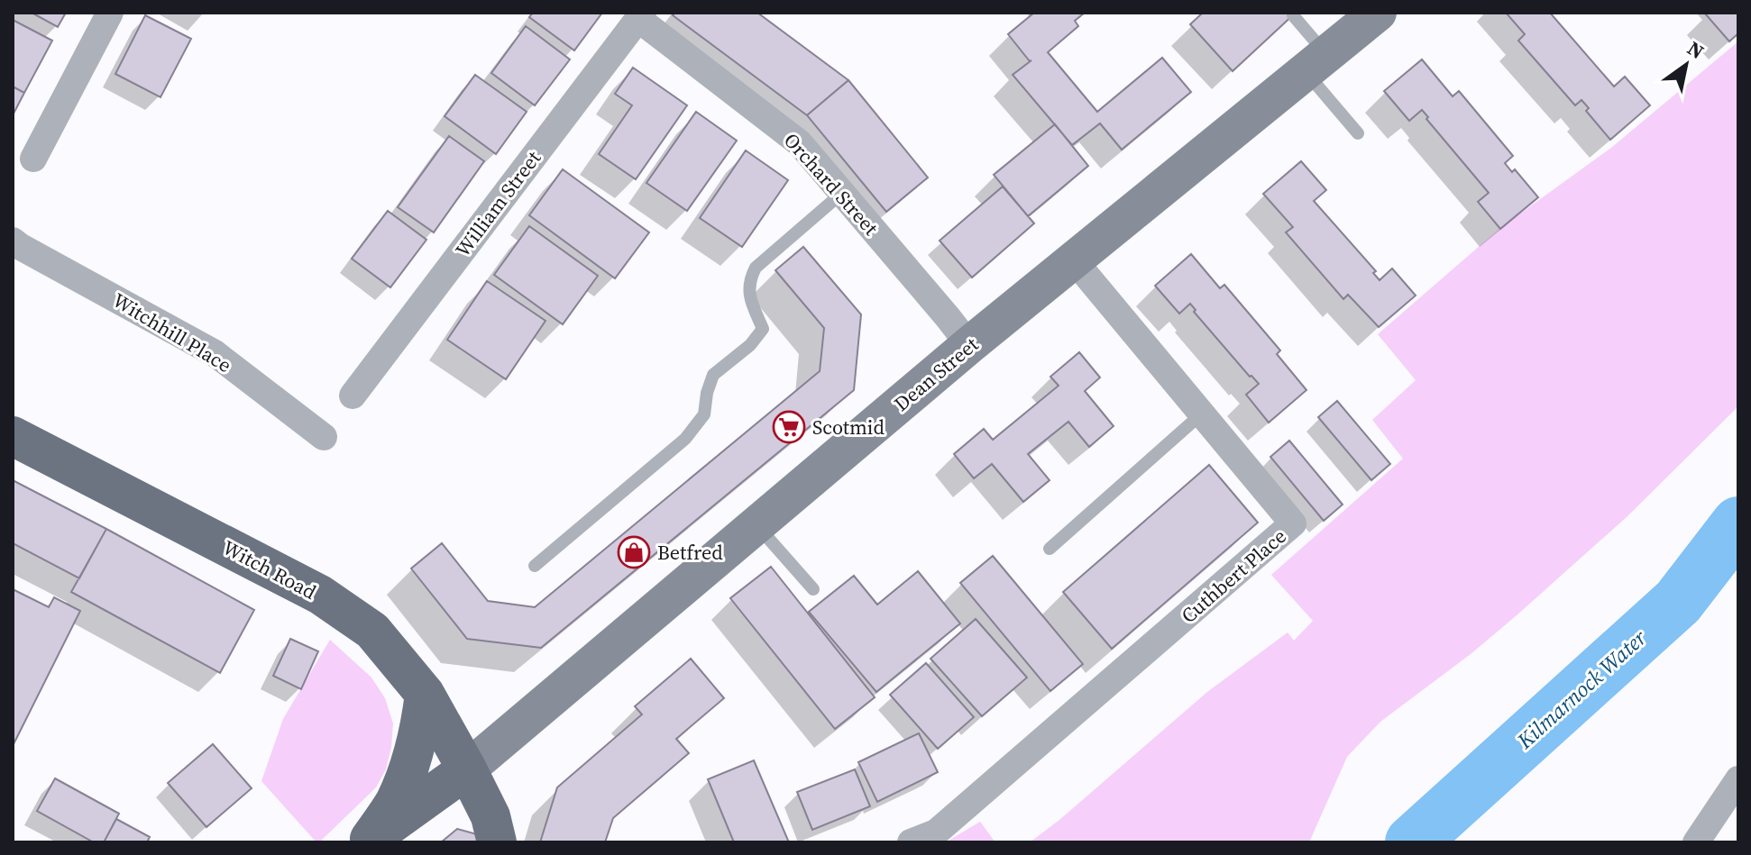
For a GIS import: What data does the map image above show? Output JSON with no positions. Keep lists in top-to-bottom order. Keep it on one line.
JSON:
{"streets":{"main road":["Dean Street","Witch Road"],"street":["Orchard Street","William Street","Witchhill Place","Cuthbert Place"]},"crossings":[["Orchard Street","William Street"],["Orchard Street","Dean Street"],["Dean Street","Witch Road"],["Dean Street","Cuthbert Place"]],"water":["Kilmarnock Water"],"places":{"supermarket":["Scotmid"],"shop":["Betfred"]},"north":"top right"}
